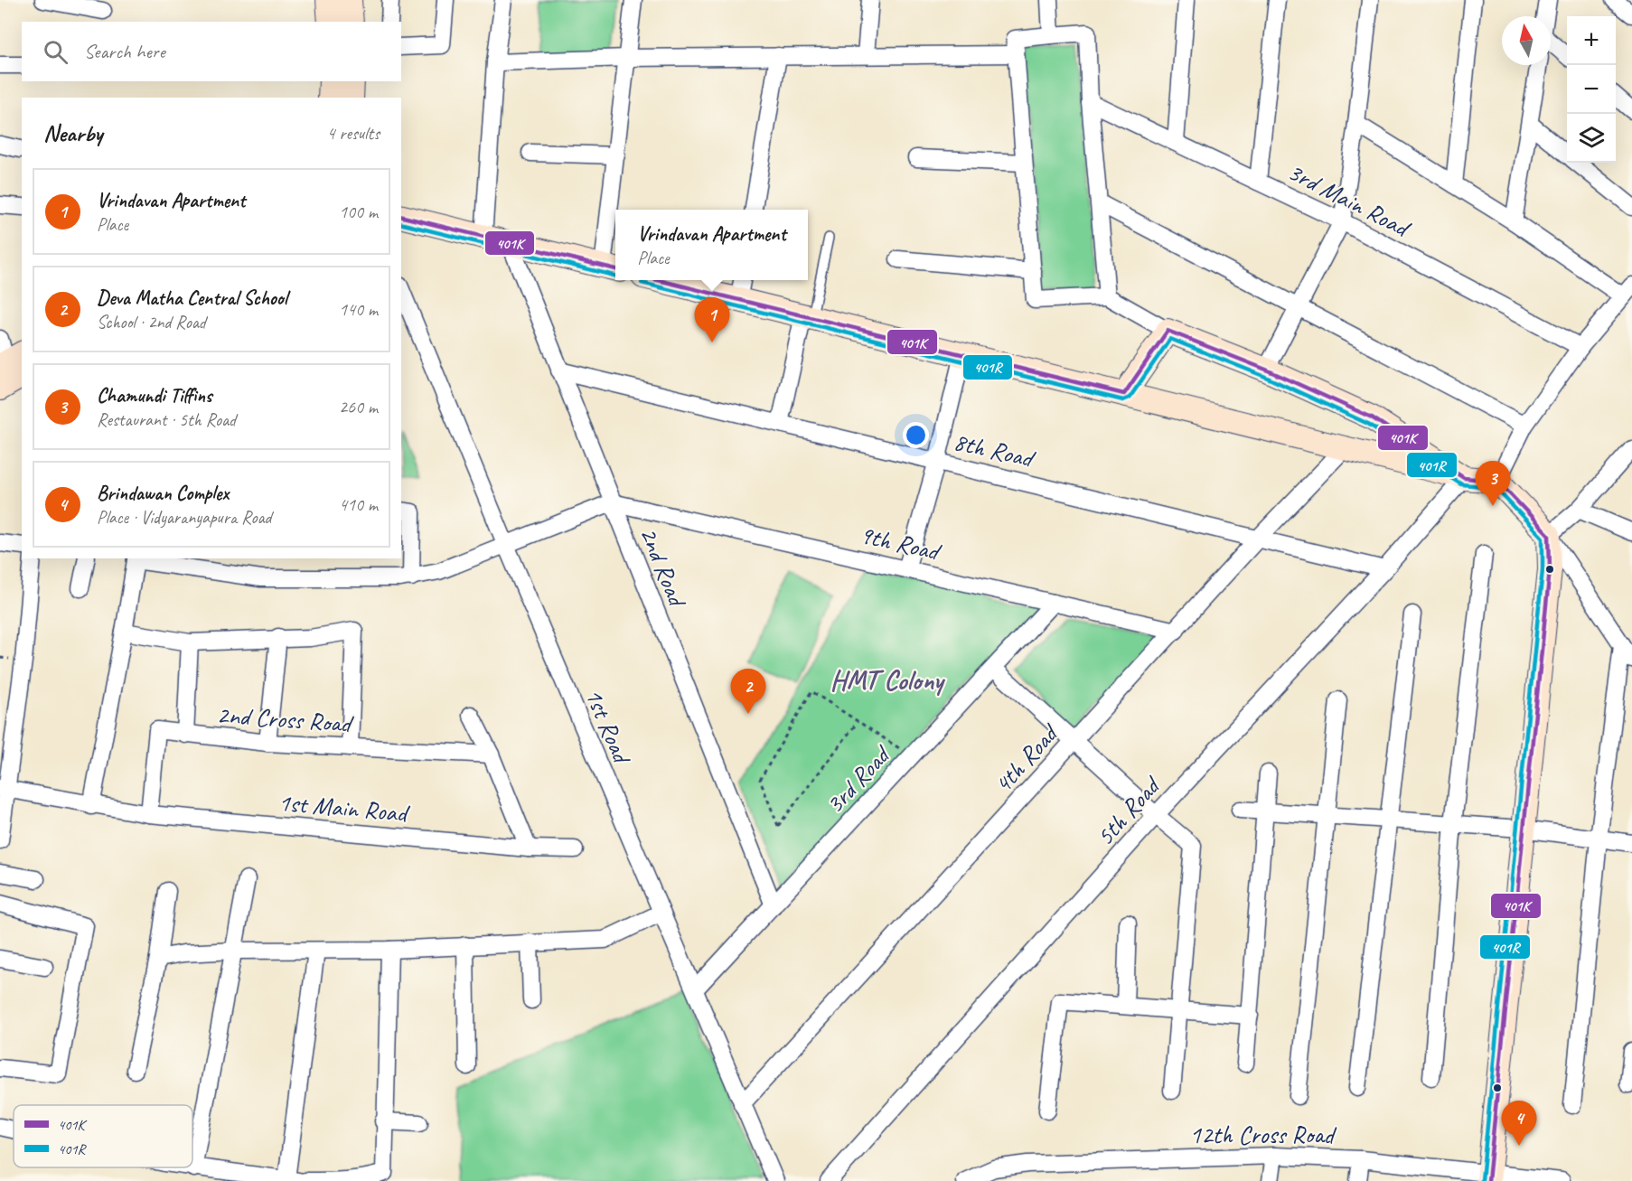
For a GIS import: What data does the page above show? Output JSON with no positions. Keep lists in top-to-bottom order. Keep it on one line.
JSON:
{"streets":{"street":["3rd Main Road","8th Road","9th Road","2nd Road","2nd Cross Road","1st Road","4th Road","3rd Road","1st Main Road","5th Road","12th Cross Road"]},"crossings":[["8th Road","2nd Road"],["8th Road","4th Road"],["8th Road","5th Road"],["9th Road","2nd Road"],["9th Road","4th Road"],["9th Road","3rd Road"],["2nd Road","3rd Road"],["2nd Cross Road","1st Main Road"],["1st Road","4th Road"],["1st Road","3rd Road"]],"districts":["HMT Colony"],"lines":["transit line 401K","transit line 401R"],"legend":["401K","401R"],"north":"top","page":{"map_buttons":["+","−"],"search":"Search here","heading":["Nearby","4 results"],"list":[{"mark":"1","name":"Vrindavan Apartment","note":"Place","value":"100 m"},{"mark":"2","name":"Deva Matha Central School","note":"School · 2nd Road","value":"140 m"},{"mark":"3","name":"Chamundi Tiffins","note":"Restaurant · 5th Road","value":"260 m"},{"mark":"4","name":"Brindawan Complex","note":"Place · Vidyaranyapura Road","value":"410 m"}],"popup":["Vrindavan Apartment","Place"],"pins":["1","3","2","4"]}}
